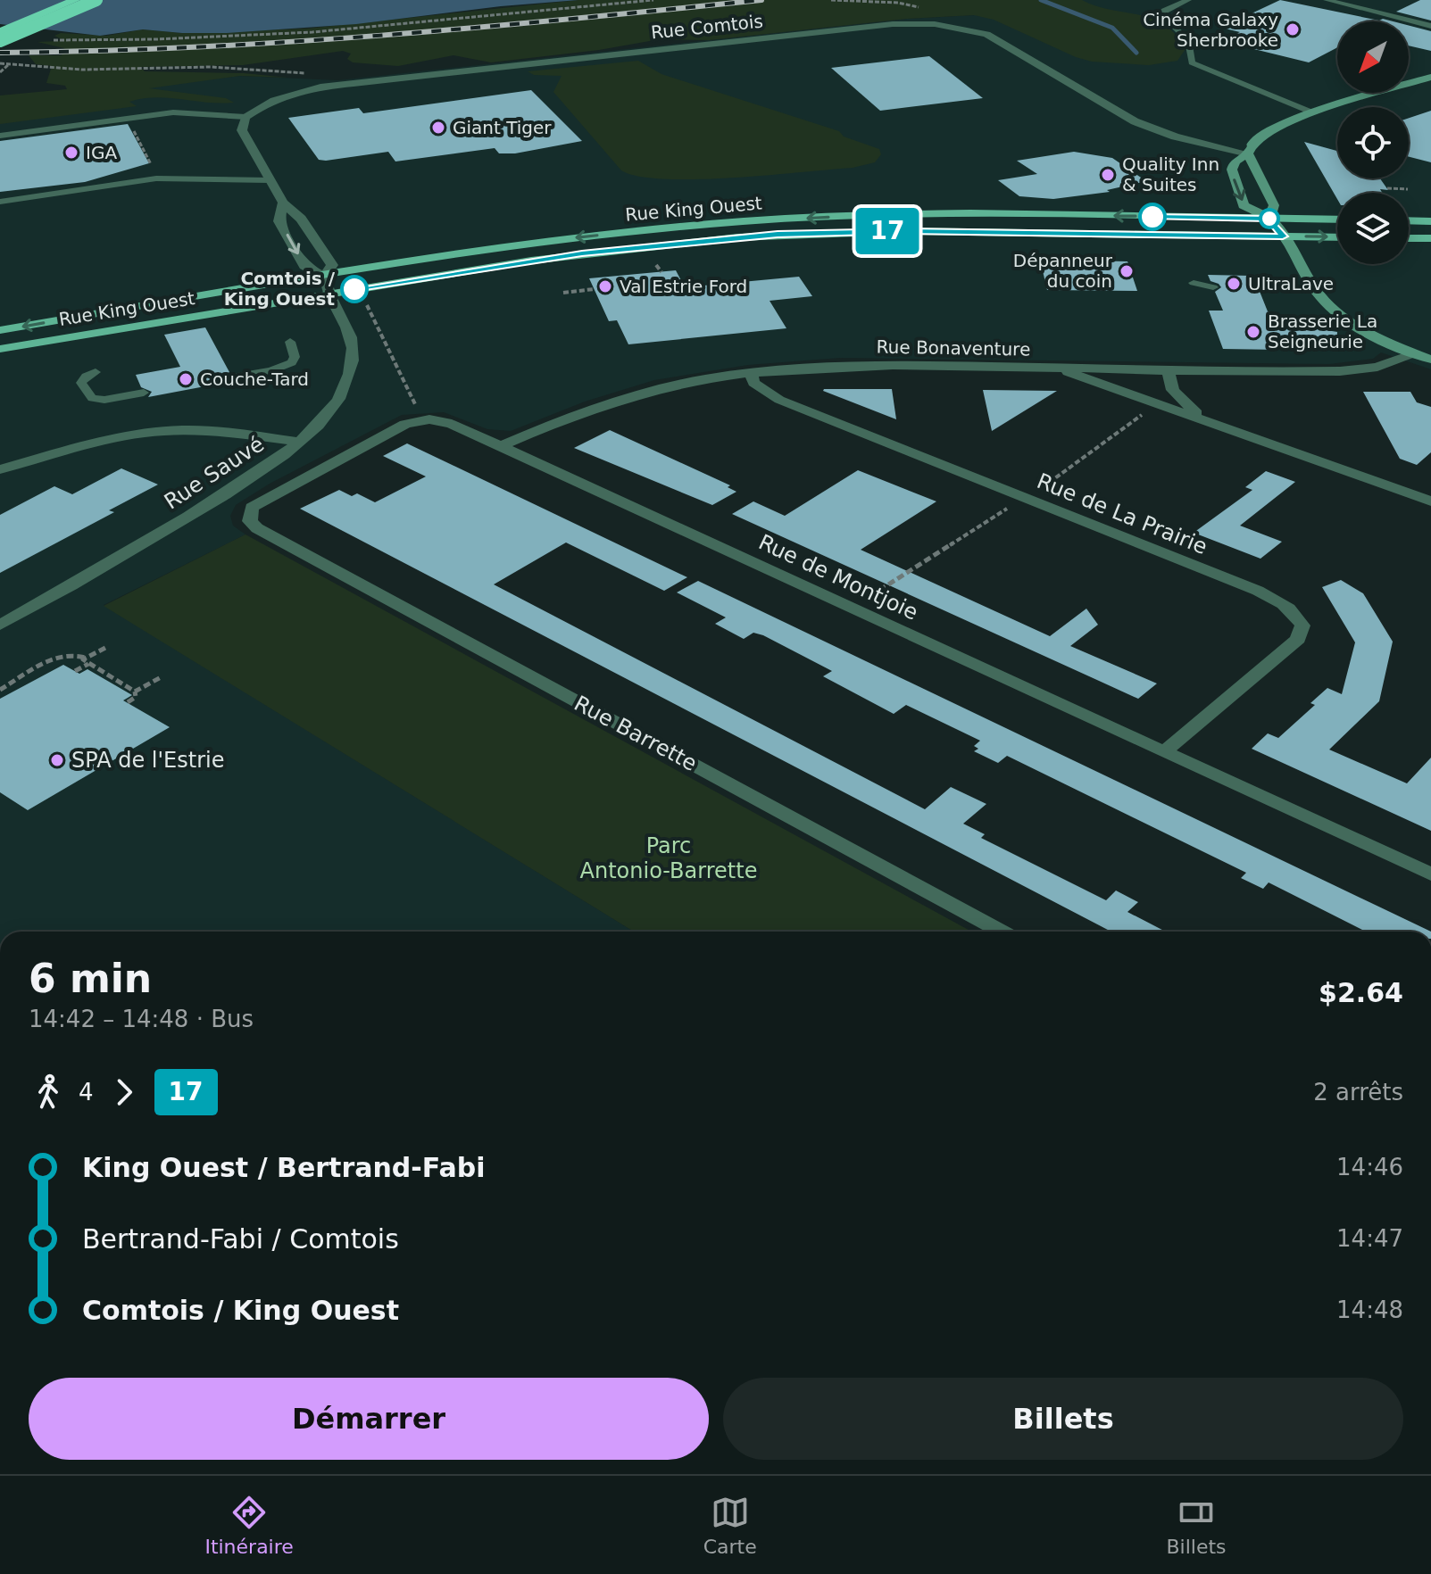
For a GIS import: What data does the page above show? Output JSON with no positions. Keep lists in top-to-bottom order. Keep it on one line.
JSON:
{"streets":{"main road":["Rue King Ouest"],"street":["Rue Comtois","Rue Bonaventure","Rue Sauvé","Rue de La Prairie","Rue de Montjoie","Rue Barrette"]},"crossings":[["Rue King Ouest","Rue Sauvé"],["Rue Bonaventure","Rue de La Prairie"],["Rue Bonaventure","Rue de Montjoie"],["Rue de La Prairie","Rue de Montjoie"],["Rue de Montjoie","Rue Barrette"]],"parks":["Parc Antonio-Barrette"],"places":["Cinéma Galaxy Sherbrooke","Giant Tiger","IGA","Quality Inn & Suites","Dépanneur du coin","UltraLave","Val Estrie Ford","Comtois / King Ouest","Brasserie La Seigneurie","Couche-Tard","SPA de l'Estrie"],"lines":["bus line 17"],"north":"bottom left","page":{"on_map":"17","heading":["6 min","14:42 – 14:48 · Bus","$2.64"],"legs":["4","17","2 arrêts"],"list":[{"name":"King Ouest / Bertrand-Fabi","value":"14:46"},{"name":"Bertrand-Fabi / Comtois","value":"14:47"},{"name":"Comtois / King Ouest","value":"14:48"}],"buttons":["Démarrer","Billets"],"tabs":["Itinéraire","Carte","Billets"]}}
